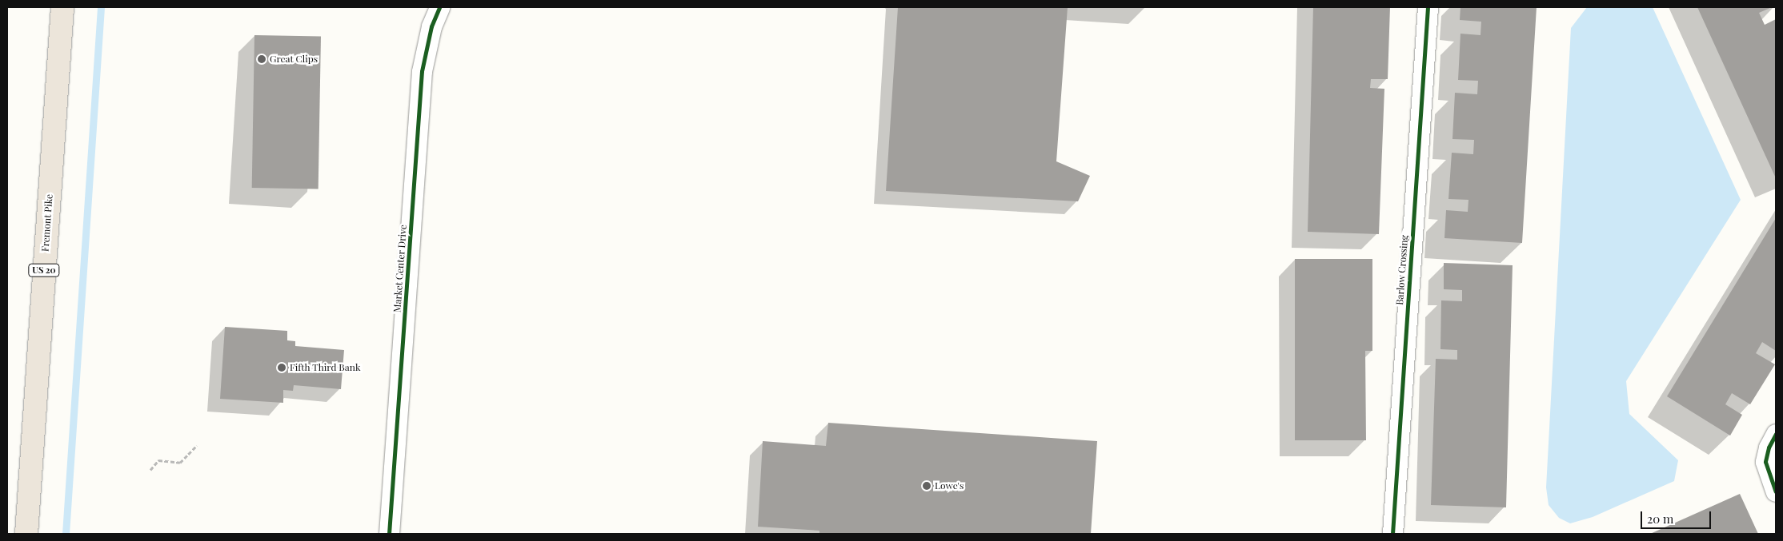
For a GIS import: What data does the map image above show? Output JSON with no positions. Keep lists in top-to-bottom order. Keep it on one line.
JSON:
{"streets":{"highway":["Fremont Pike","US 20"],"street":["Market Center Drive","Barlow Crossing"]},"places":["Great Clips","Fifth Third Bank","Lowe's"],"scale_bar":"20 m"}
